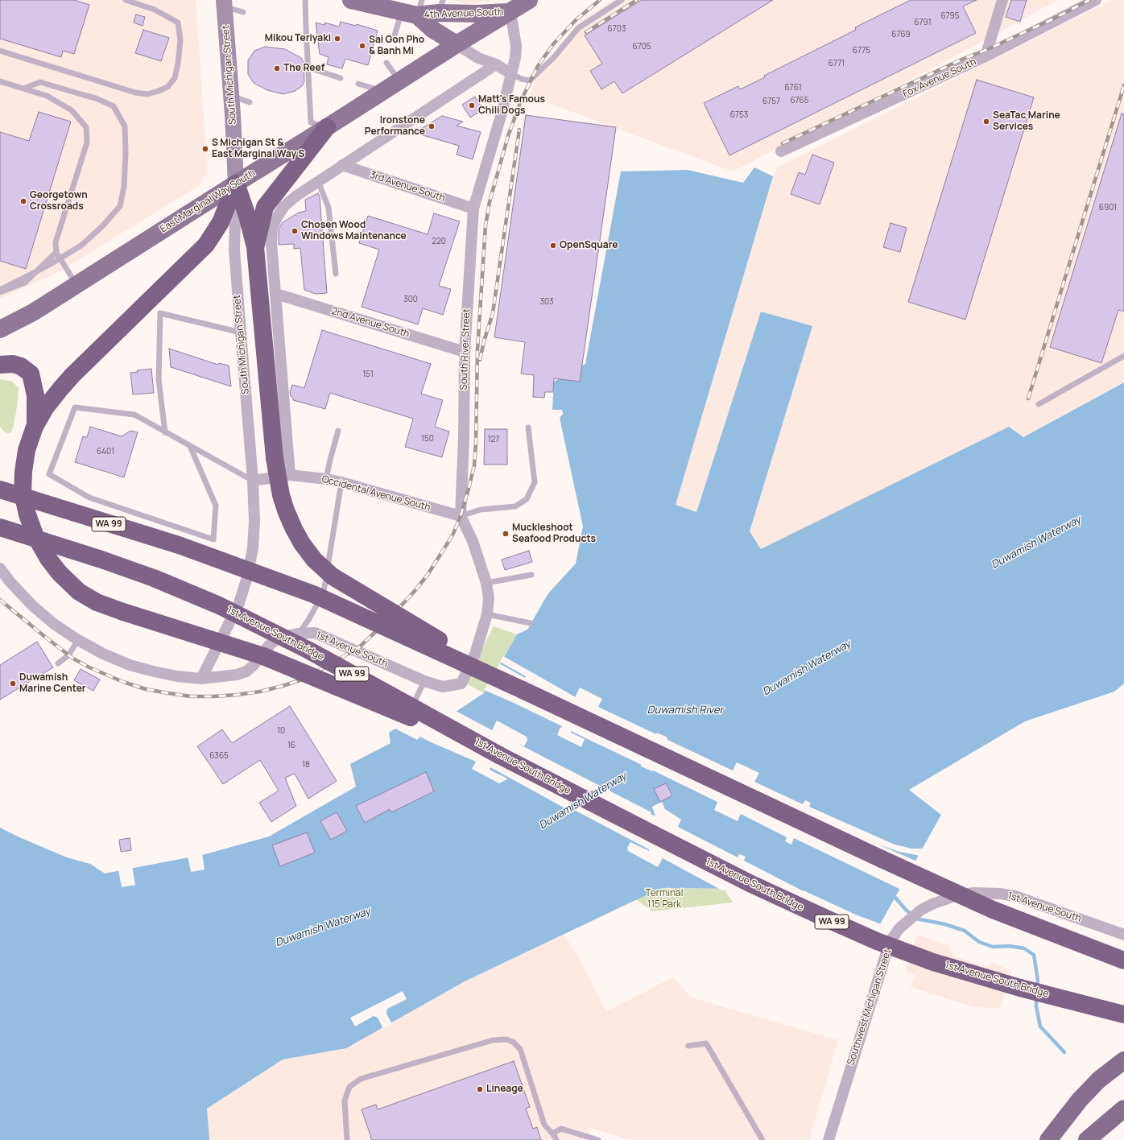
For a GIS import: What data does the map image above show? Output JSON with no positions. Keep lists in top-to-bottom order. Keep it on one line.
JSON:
{"streets":{"highway":["WA 99","1st Avenue South Bridge"],"main road":["4th Avenue South","South Michigan Street","East Marginal Way South"],"street":["Fox Avenue South","3rd Avenue South","2nd Avenue South","South River Street","Occidental Avenue South","1st Avenue South","Southwest Michigan Street"]},"crossings":[["4th Avenue South","East Marginal Way South"],["4th Avenue South","South River Street"],["South Michigan Street","East Marginal Way South"],["South Michigan Street","Occidental Avenue South"],["South Michigan Street","1st Avenue South"],["3rd Avenue South","South River Street"],["East Marginal Way South","South River Street"],["2nd Avenue South","South River Street"],["South River Street","Occidental Avenue South"],["South River Street","1st Avenue South"],["1st Avenue South","Southwest Michigan Street"]],"water":["Duwamish Waterway","Duwamish River"],"parks":["Terminal 115 Park"],"places":["Mikou Teriyaki","Sai Gon Pho & Banh Mi","The Reef","Matt's Famous Chili Dogs","SeaTac Marine Services","Ironstone Performance","S Michigan St & East Marginal Way S","Georgetown Crossroads","Chosen Wood Windows Maintenance","OpenSquare","Muckleshoot Seafood Products","Duwamish Marine Center","Lineage"],"house_numbers":["6795","6791","6703","6769","6705","6775","6771","6761","6765","6757","6753","6901","220","300","303","151","150","127","6401","10","16","6365","18"]}
